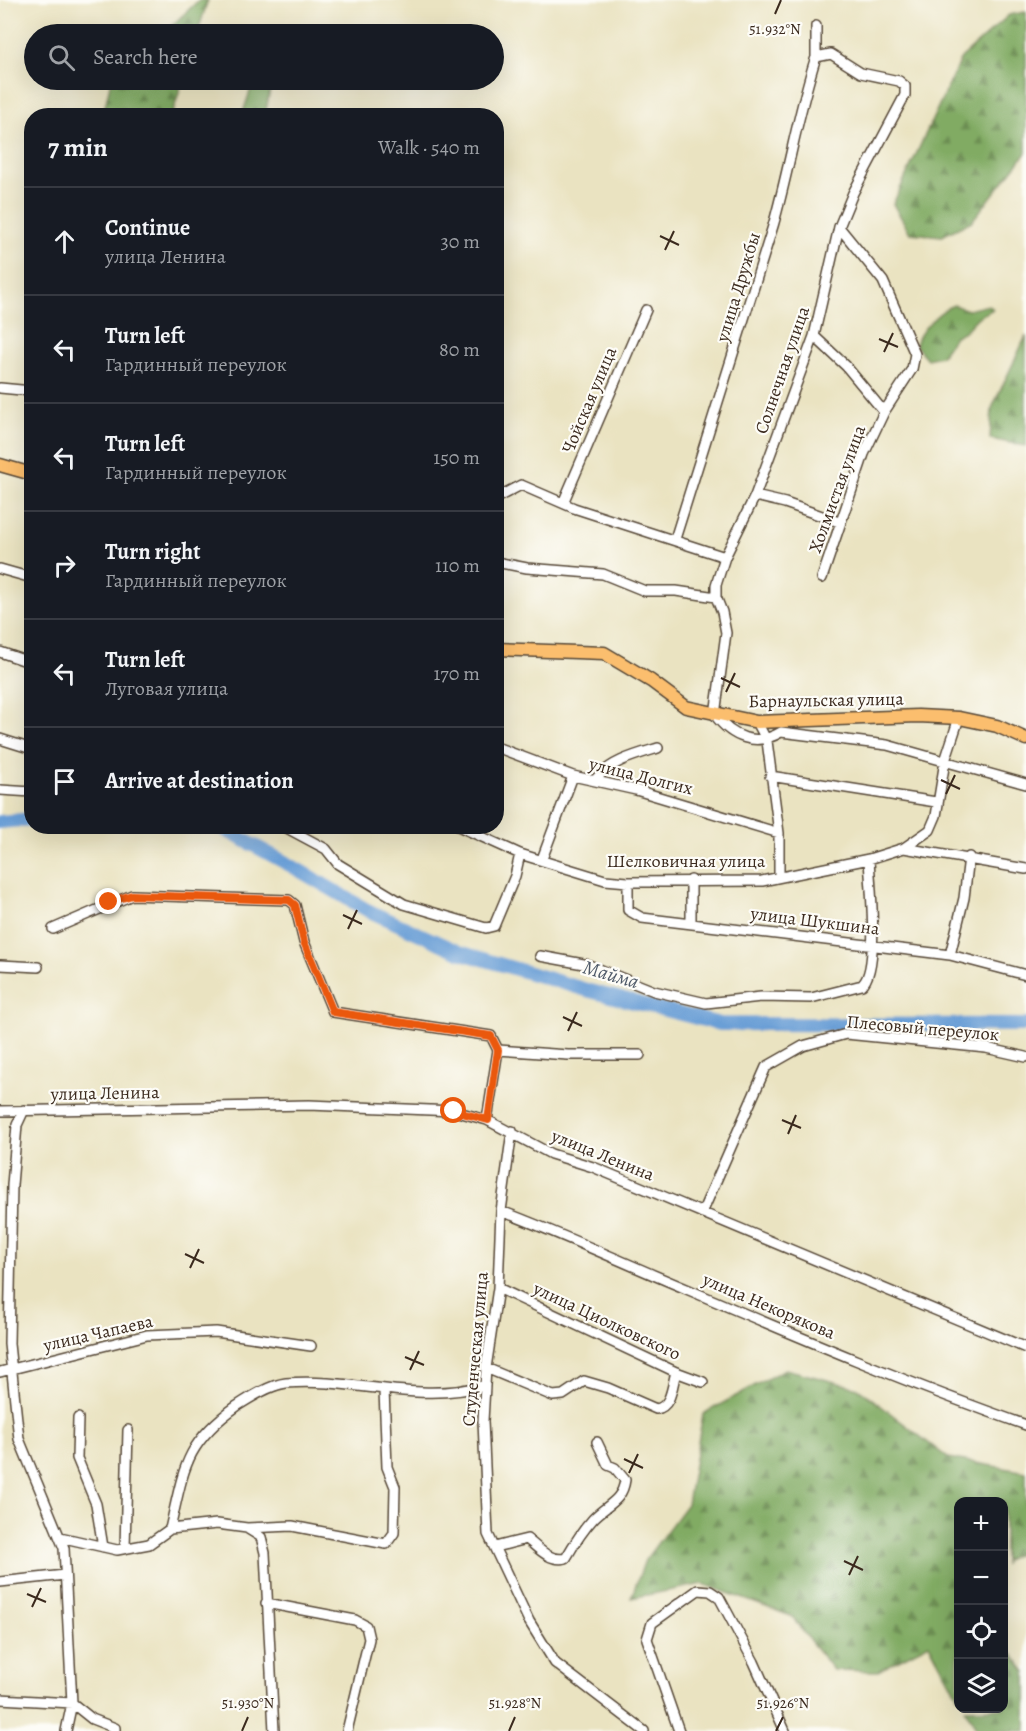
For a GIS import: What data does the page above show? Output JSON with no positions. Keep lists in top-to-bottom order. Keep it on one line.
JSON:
{"streets":{"main road":["Барнаульская улица"],"street":["улица Дружбы","Солнечная улица","Чойская улица","Холмистая улица","улица Долгих","Шелковичная улица","улица Шукшина","Плесовый переулок","улица Ленина","улица Некорякова","улица Циолковского","улица Чапаева","Студенческая улица"]},"crossings":[["улица Дружбы","Солнечная улица"],["Солнечная улица","Холмистая улица"],["Солнечная улица","Барнаульская улица"],["Шелковичная улица","улица Шукшина"],["Плесовый переулок","улица Ленина"],["улица Ленина","Студенческая улица"],["улица Некорякова","Студенческая улица"],["улица Циолковского","Студенческая улица"]],"water":["Майма"],"page":{"search":"Search here","heading":["7 min","Walk · 540 m"],"list":[["Continue","улица Ленина","30 m"],["Turn left","Гардинный переулок","80 m"],["Turn left","Гардинный переулок","150 m"],["Turn right","Гардинный переулок","110 m"],["Turn left","Луговая улица","170 m"],"Arrive at destination"],"map_buttons":["+","−"]},"coordinates":["51.932°N","51.930°N","51.928°N","51.926°N"]}
